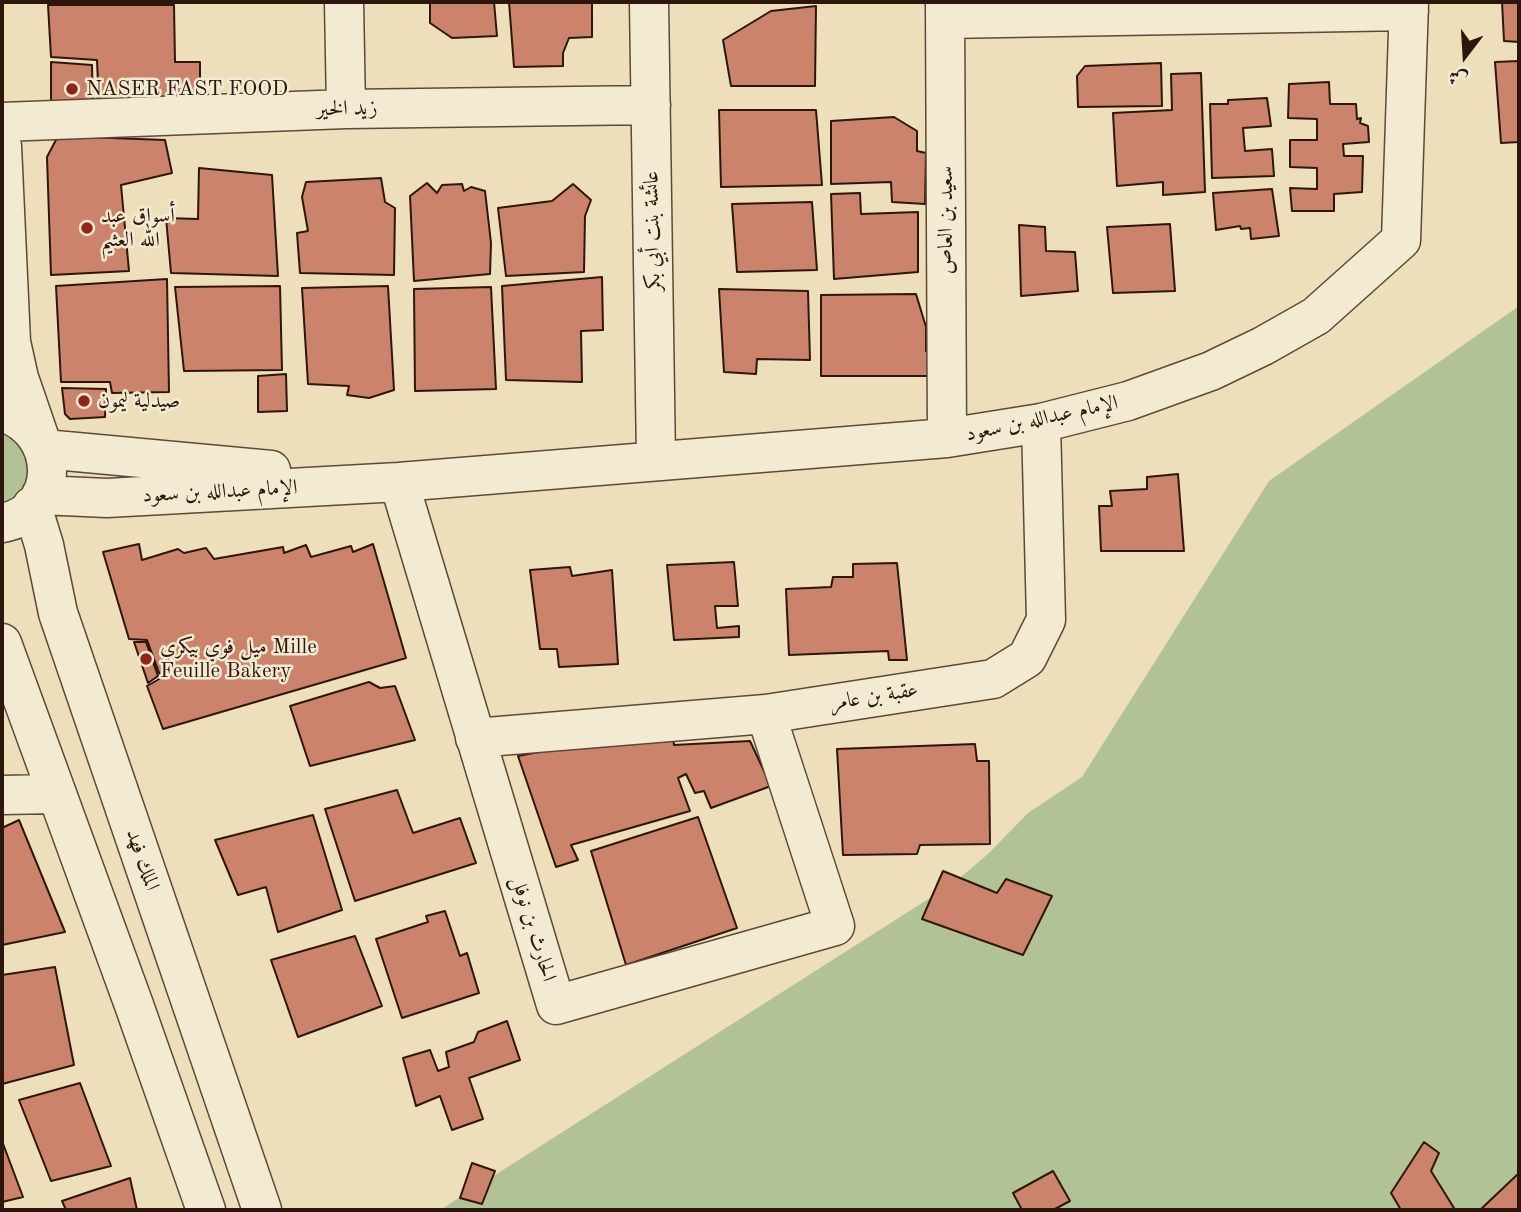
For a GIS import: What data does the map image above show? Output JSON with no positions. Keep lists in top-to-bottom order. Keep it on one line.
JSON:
{"streets":{"street":["زيد الخير","سعيد بن العاص","عائشة بنت أبي بكر","الإمام عبدالله بن سعود","عقبة بن عامر","الملك فهد","الحارث بن نوفل"]},"crossings":[["زيد الخير","عائشة بنت أبي بكر"],["سعيد بن العاص","الإمام عبدالله بن سعود"],["عائشة بنت أبي بكر","الإمام عبدالله بن سعود"],["الإمام عبدالله بن سعود","عقبة بن عامر"],["الإمام عبدالله بن سعود","الملك فهد"],["الإمام عبدالله بن سعود","الحارث بن نوفل"],["عقبة بن عامر","الحارث بن نوفل"]],"places":["NASER FAST FOOD","أسواق عبد الله العثيم","صيدلية ليمون","ميل فوي بيكري Mille Feuille Bakery"],"north":"bottom"}
